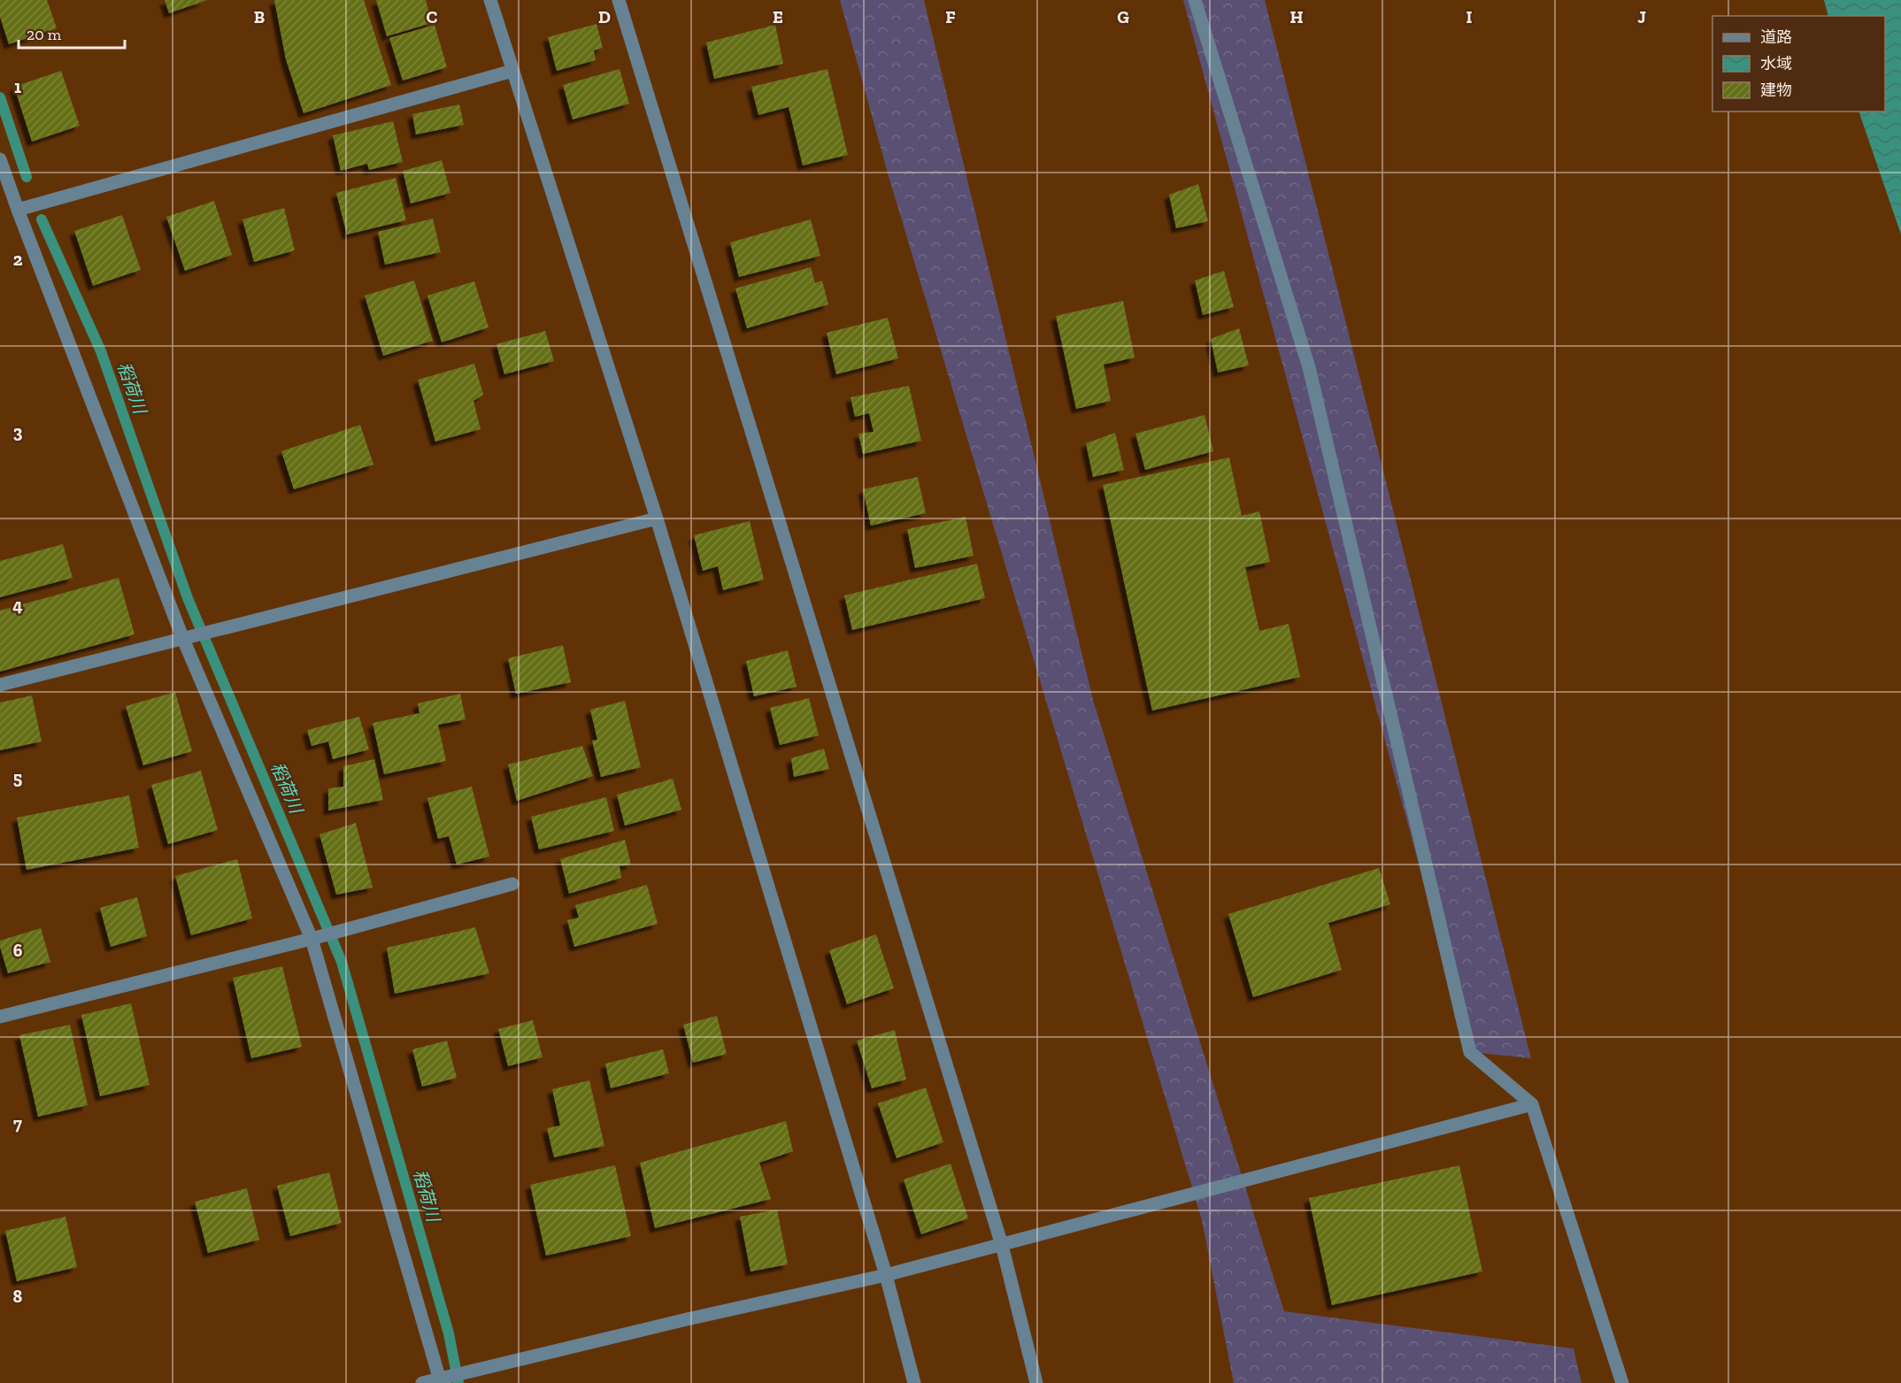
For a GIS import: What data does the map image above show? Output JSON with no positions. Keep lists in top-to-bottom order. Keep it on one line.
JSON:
{"water":["稻荷川"],"legend":["道路","水域","建物"],"scale_bar":"20 m","grid":{"columns":["B","C","D","E","F","G","H","I","J"],"rows":["1","2","3","4","5","6","7","8"]}}
